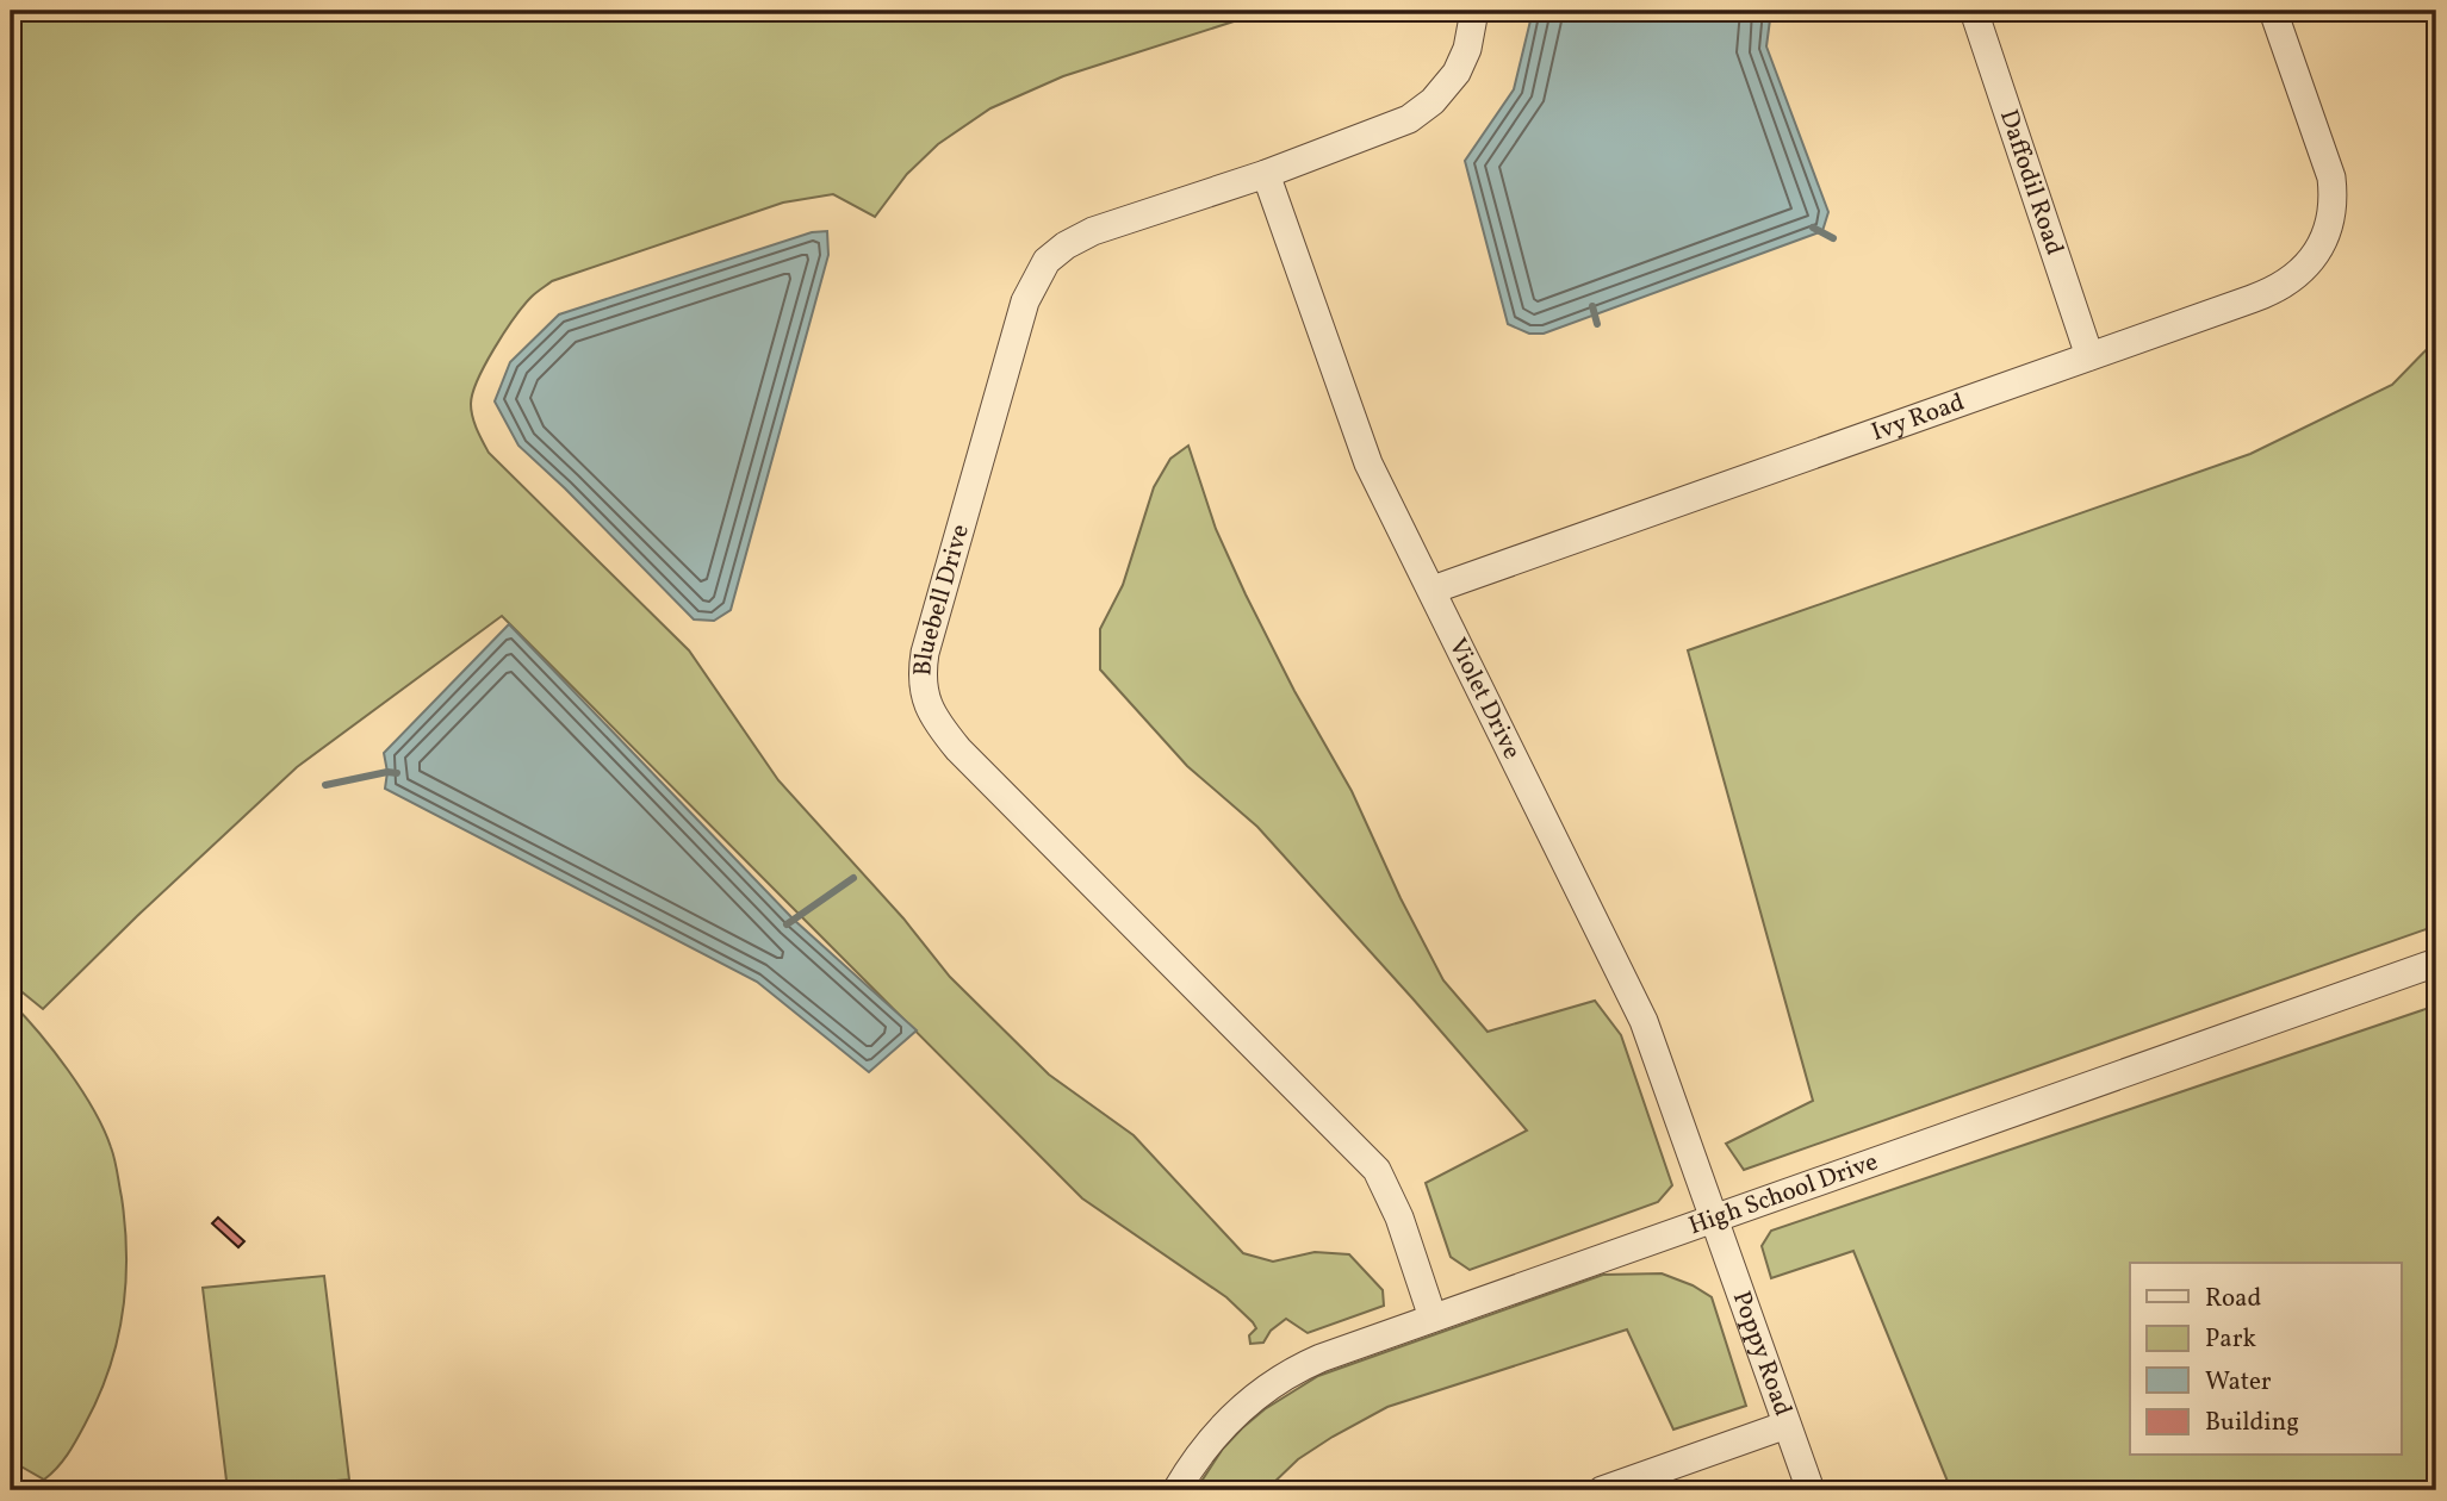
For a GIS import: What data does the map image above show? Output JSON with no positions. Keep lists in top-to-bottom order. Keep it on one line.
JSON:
{"streets":{"street":["Daffodil Road","Ivy Road","Bluebell Drive","Violet Drive","High School Drive","Poppy Road"]},"crossings":[["Daffodil Road","Ivy Road"],["Ivy Road","Violet Drive"],["Bluebell Drive","Violet Drive"],["Bluebell Drive","High School Drive"],["Violet Drive","High School Drive"],["Violet Drive","Poppy Road"],["High School Drive","Poppy Road"]],"legend":["Road","Park","Water","Building"]}
